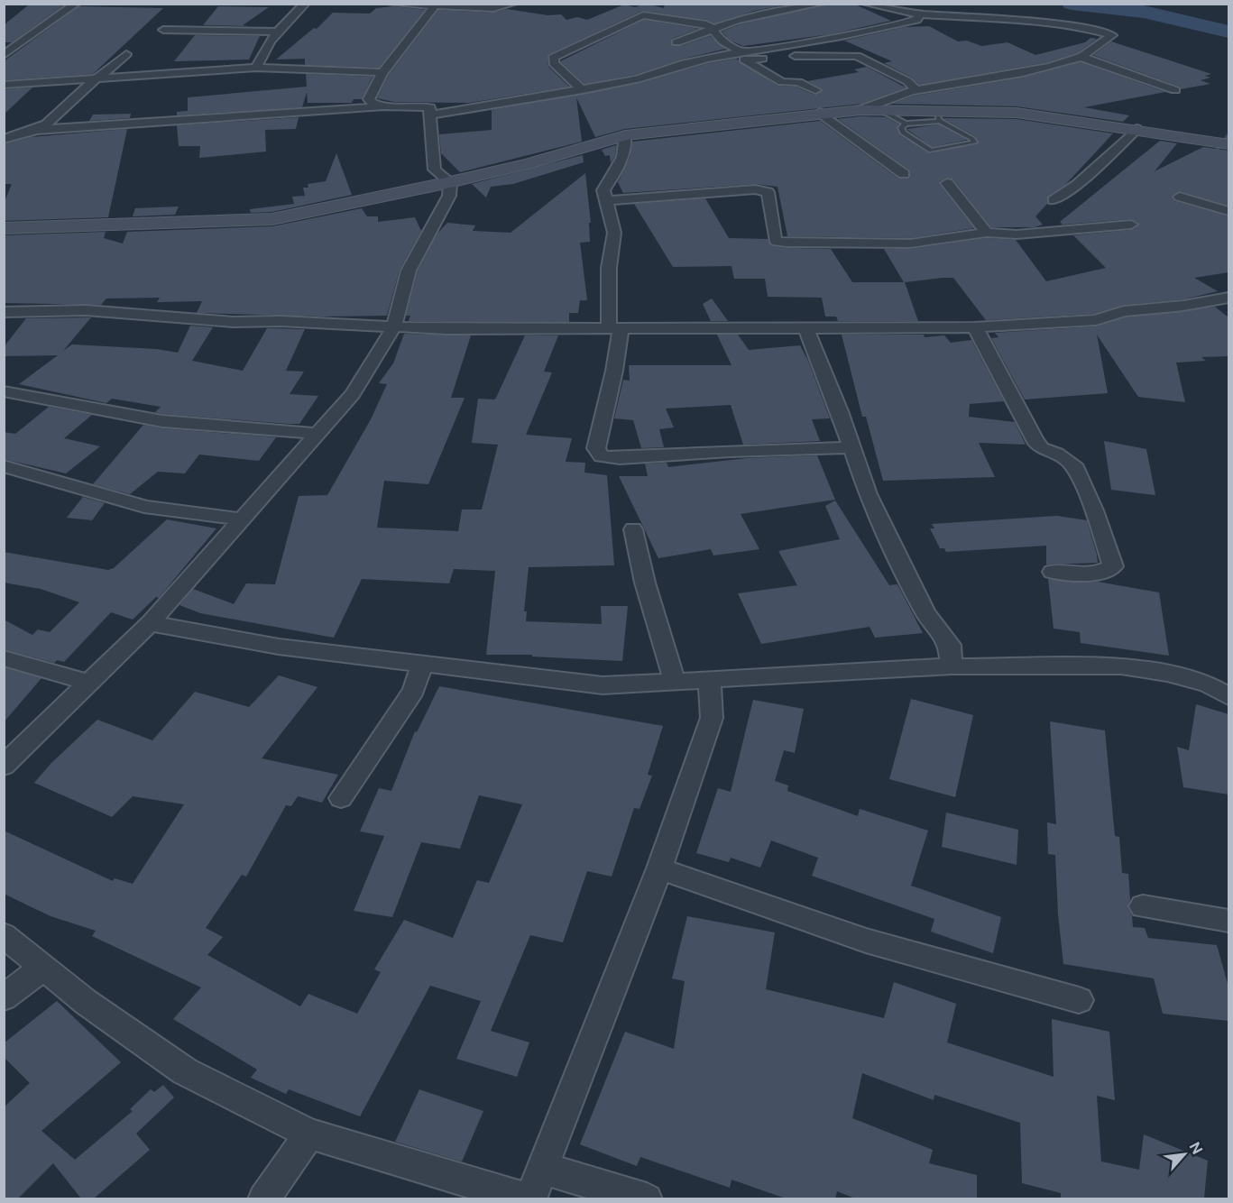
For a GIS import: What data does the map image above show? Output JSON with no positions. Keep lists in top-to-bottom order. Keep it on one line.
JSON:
{"north":"top right"}
